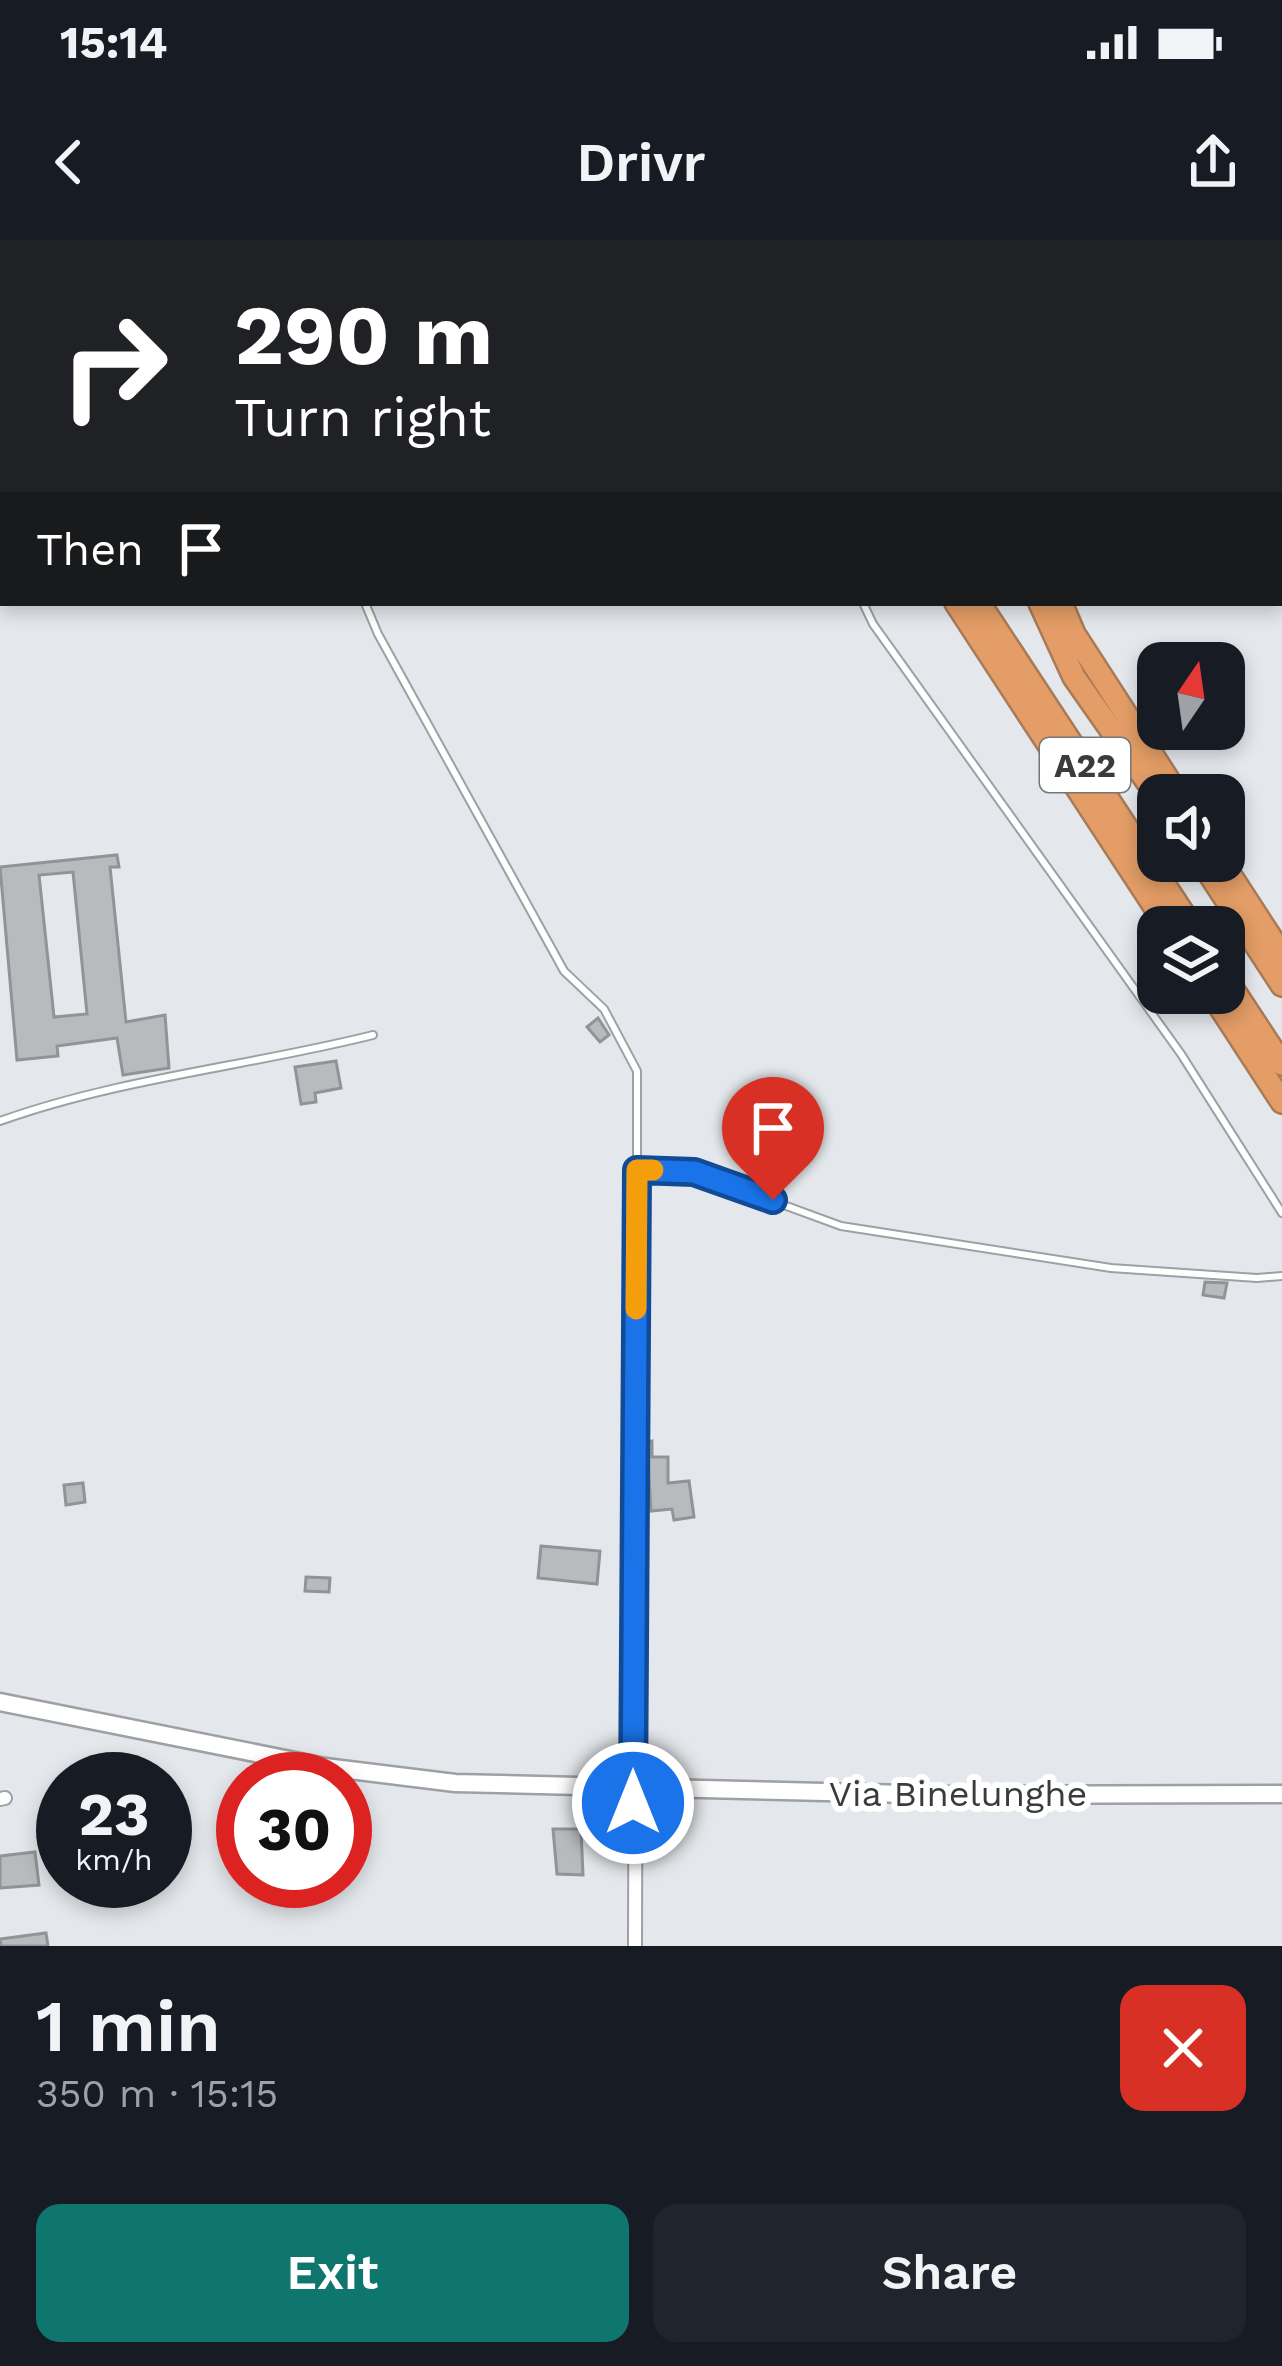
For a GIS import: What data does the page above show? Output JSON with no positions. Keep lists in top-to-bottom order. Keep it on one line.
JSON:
{"streets":{"highway":["A22"],"street":["Via Binelunghe"]},"north":"top","page":{"status":"15:14","header":"Drivr","turn":["290 m","Turn right"],"then":"Then","speed":"23 km/h","limit":"30","heading":["1 min","350 m · 15:15"],"buttons":["Exit","Share"]}}
